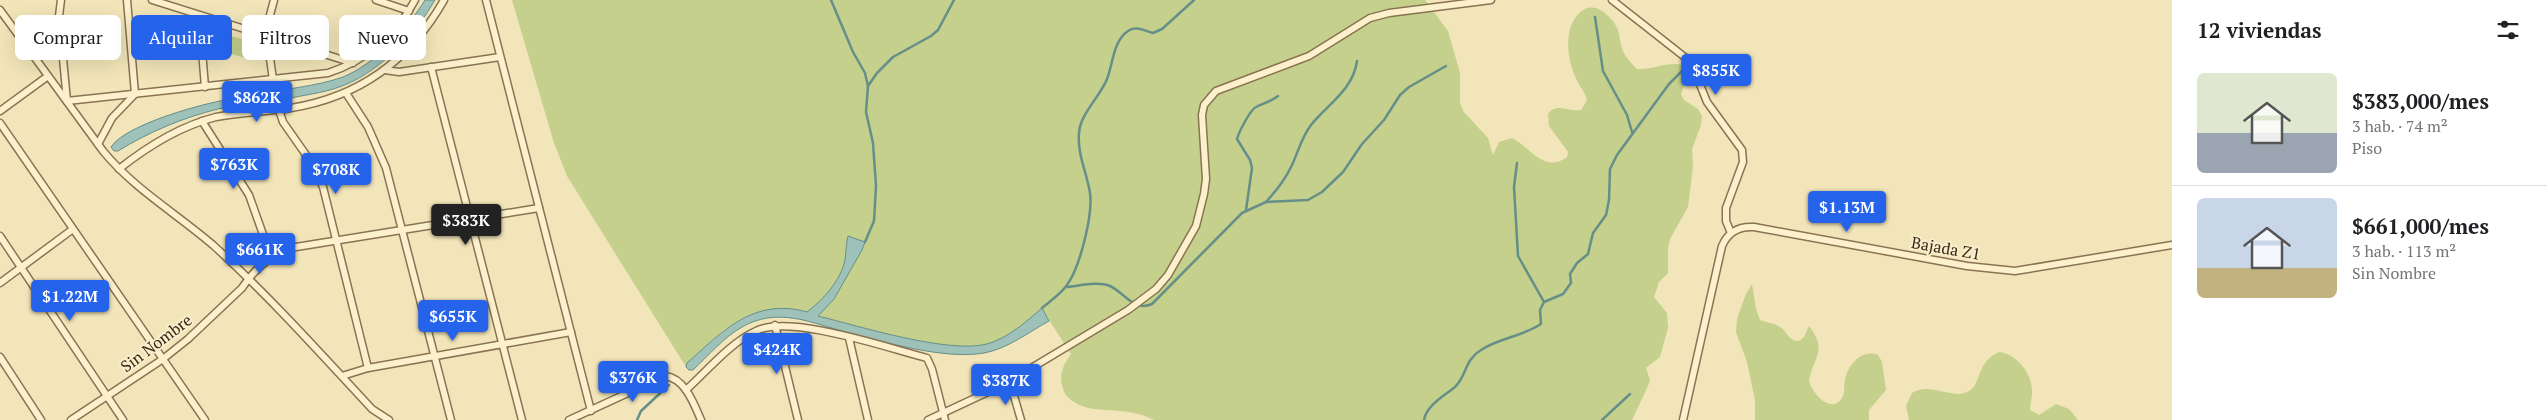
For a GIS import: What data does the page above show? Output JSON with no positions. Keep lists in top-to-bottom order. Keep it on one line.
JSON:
{"streets":{"street":["Bajada Z1","Sin Nombre"]},"page":{"heading":"12 viviendas","chip":["Comprar","Alquilar","Filtros","Nuevo"],"price":["$855K","$862K","$763K","$708K","$1.13M","$383K","$661K","$1.22M","$655K","$424K","$376K","$387K"],"list":[{"name":"$383,000/mes","note":"3 hab. · 74 m² · Piso"},{"name":"$661,000/mes","note":"3 hab. · 113 m² · Sin Nombre"}]}}
